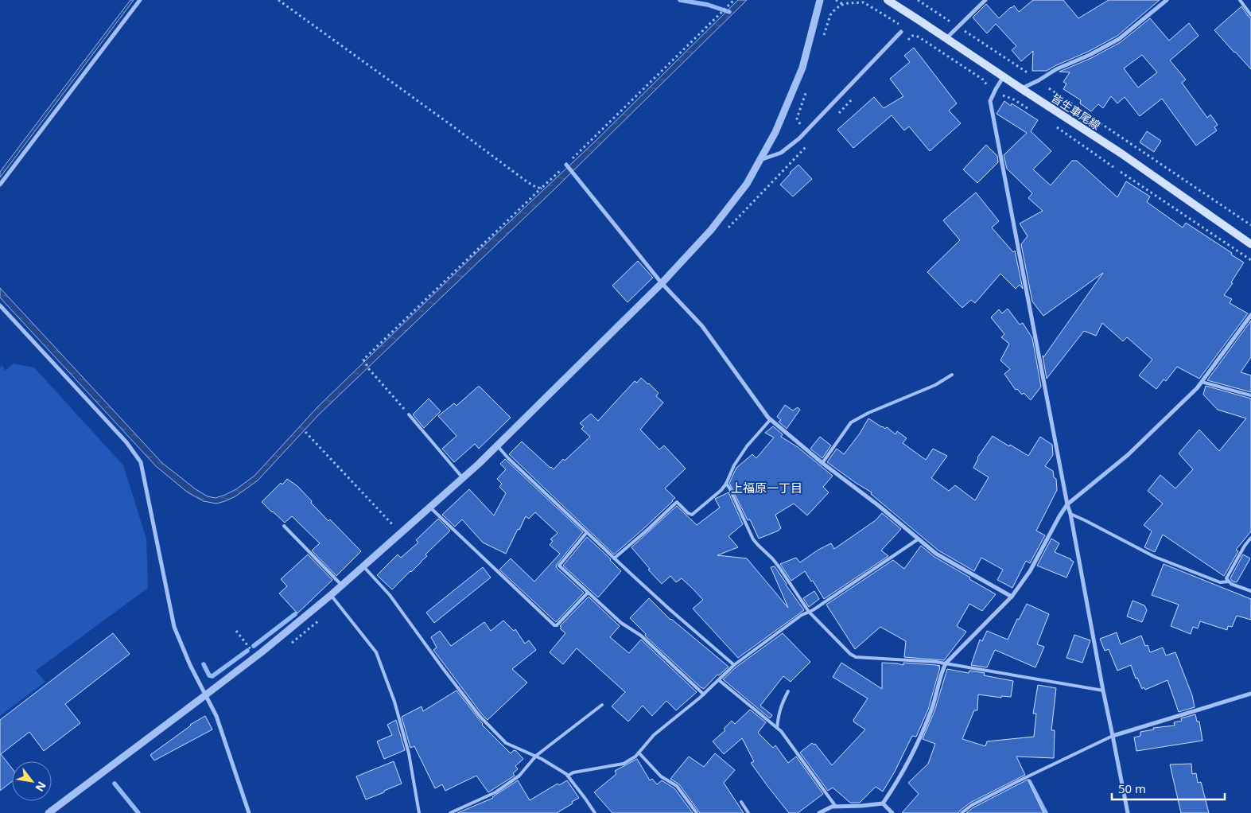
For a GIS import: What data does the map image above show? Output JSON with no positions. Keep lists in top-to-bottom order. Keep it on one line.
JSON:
{"streets":{"main road":["皆生車尾線"]},"districts":["上福原一丁目"],"scale_bar":"50 m","north":"bottom right"}
